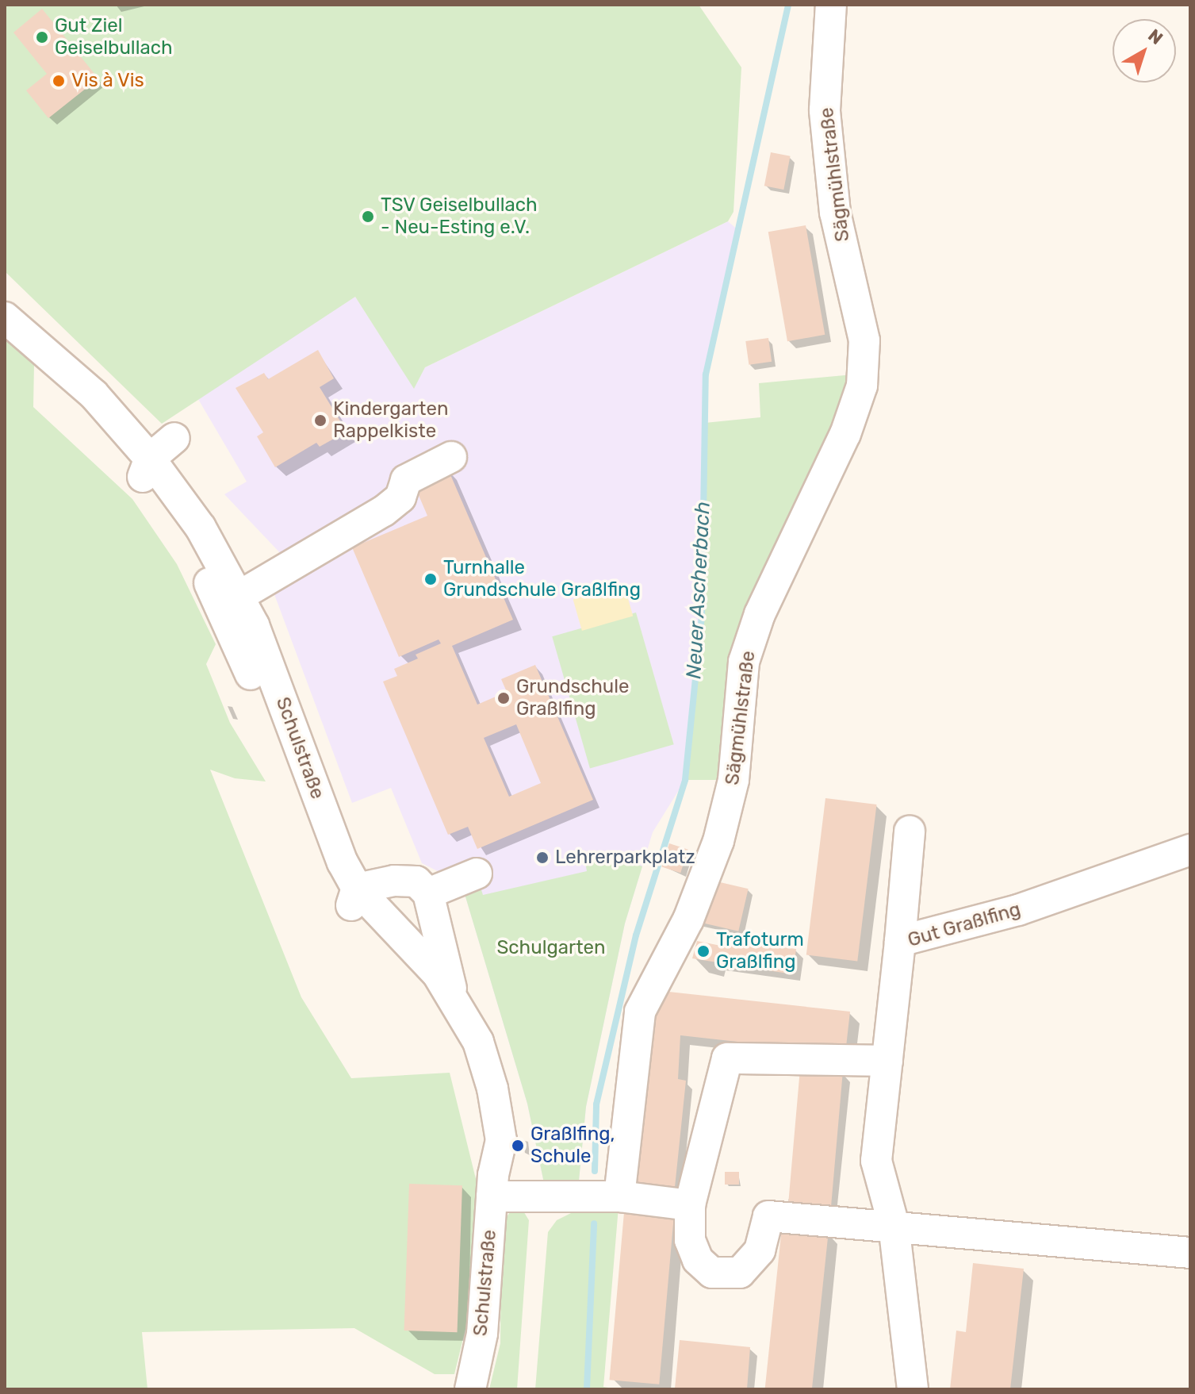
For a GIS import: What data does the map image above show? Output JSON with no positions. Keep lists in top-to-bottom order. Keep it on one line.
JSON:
{"streets":{"street":["Sägmühlstraße","Schulstraße","Gut Graßlfing"]},"water":["Neuer Ascherbach"],"parks":["Schulgarten"],"places":["Gut Ziel Geiselbullach","Vis à Vis","TSV Geiselbullach - Neu-Esting e.V.","Kindergarten Rappelkiste","Turnhalle Grundschule Graßlfing","Grundschule Graßlfing","Lehrerparkplatz","Trafoturm Graßlfing","Graßlfing, Schule"],"north":"top right"}
